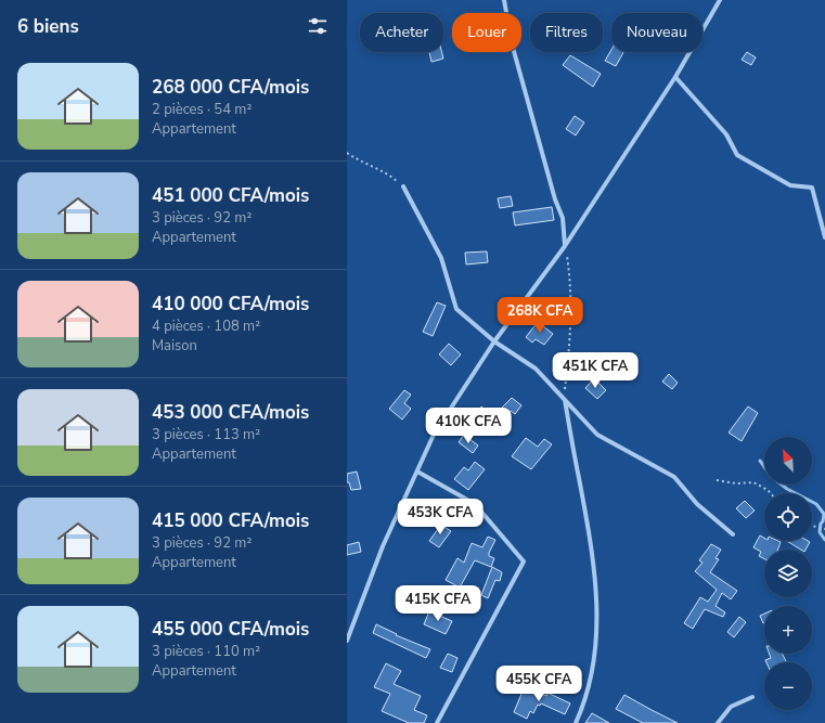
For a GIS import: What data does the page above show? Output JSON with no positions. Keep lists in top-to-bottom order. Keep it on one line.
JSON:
{"north":"top left","page":{"heading":"6 biens","chip":["Acheter","Louer","Filtres","Nouveau"],"list":[{"name":"268 000 CFA/mois","note":"2 pièces · 54 m² · Appartement"},{"name":"451 000 CFA/mois","note":"3 pièces · 92 m² · Appartement"},{"name":"410 000 CFA/mois","note":"4 pièces · 108 m² · Maison"},{"name":"453 000 CFA/mois","note":"3 pièces · 113 m² · Appartement"},{"name":"415 000 CFA/mois","note":"3 pièces · 92 m² · Appartement"},{"name":"455 000 CFA/mois","note":"3 pièces · 110 m² · Appartement"}],"price":["268K CFA","451K CFA","410K CFA","453K CFA","415K CFA","455K CFA"],"map_buttons":["+","−"]}}
